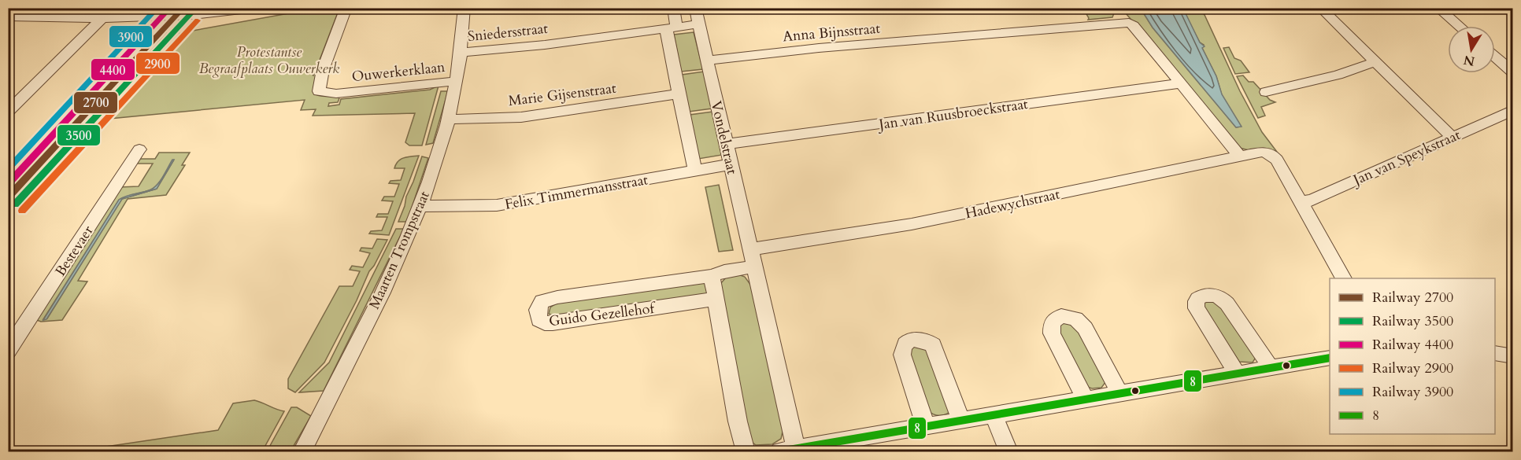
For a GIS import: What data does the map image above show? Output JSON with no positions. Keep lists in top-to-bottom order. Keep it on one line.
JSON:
{"streets":{"street":["Sniedersstraat","Anna Bijnsstraat","Ouwerkerklaan","Marie Gijsenstraat","Jan van Ruusbroeckstraat","Vondelstraat","Jan van Speykstraat","Felix Timmermansstraat","Hadewychstraat","Maarten Trompstraat","Bestevaer","Guido Gezellehof"]},"crossings":[["Sniedersstraat","Vondelstraat"],["Sniedersstraat","Maarten Trompstraat"],["Anna Bijnsstraat","Jan van Ruusbroeckstraat"],["Anna Bijnsstraat","Vondelstraat"],["Ouwerkerklaan","Maarten Trompstraat"],["Marie Gijsenstraat","Maarten Trompstraat"],["Jan van Ruusbroeckstraat","Vondelstraat"],["Vondelstraat","Felix Timmermansstraat"],["Vondelstraat","Hadewychstraat"],["Jan van Speykstraat","Hadewychstraat"],["Felix Timmermansstraat","Maarten Trompstraat"]],"parks":["Protestantse Begraafplaats Ouwerkerk"],"lines":["rail line 2700","rail line 4400","rail line 3900","rail line 3500","rail line 2900","transit line 8"],"legend":["Railway 2700","Railway 3500","Railway 4400","Railway 2900","Railway 3900","8"],"north":"bottom"}
